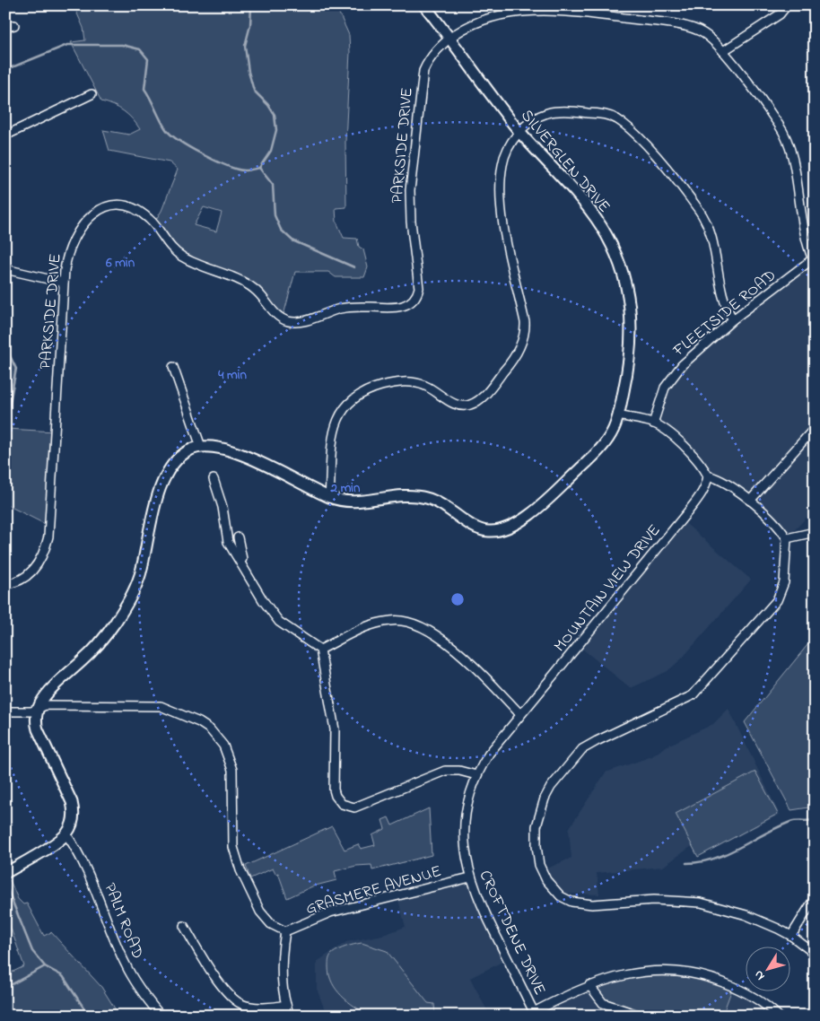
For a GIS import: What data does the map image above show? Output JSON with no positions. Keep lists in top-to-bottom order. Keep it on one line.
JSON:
{"streets":{"street":["PARKSIDE DRIVE","SILVERGLEN DRIVE","FLEETSIDE ROAD","MOUNTAIN VIEW DRIVE","GRASMERE AVENUE","PALM ROAD","CROFTDENE DRIVE"]},"crossings":[["PARKSIDE DRIVE","SILVERGLEN DRIVE"],["MOUNTAIN VIEW DRIVE","CROFTDENE DRIVE"],["GRASMERE AVENUE","CROFTDENE DRIVE"]],"north":"bottom left","rings":["6 min","4 min","2 min"]}
